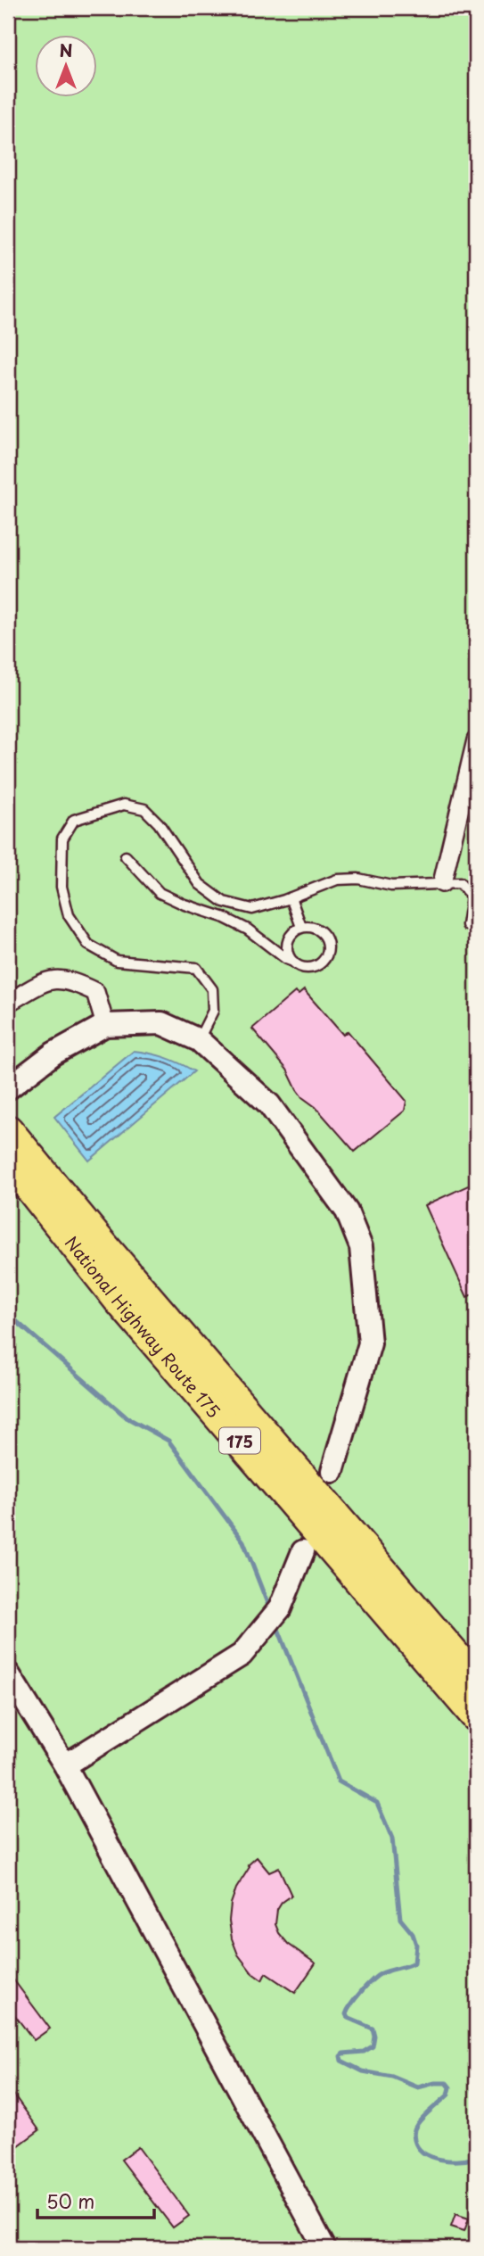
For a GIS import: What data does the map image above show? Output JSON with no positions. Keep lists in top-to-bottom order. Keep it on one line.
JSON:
{"streets":{"highway":["National Highway Route 175","175"]},"scale_bar":"50 m","north":"top"}
